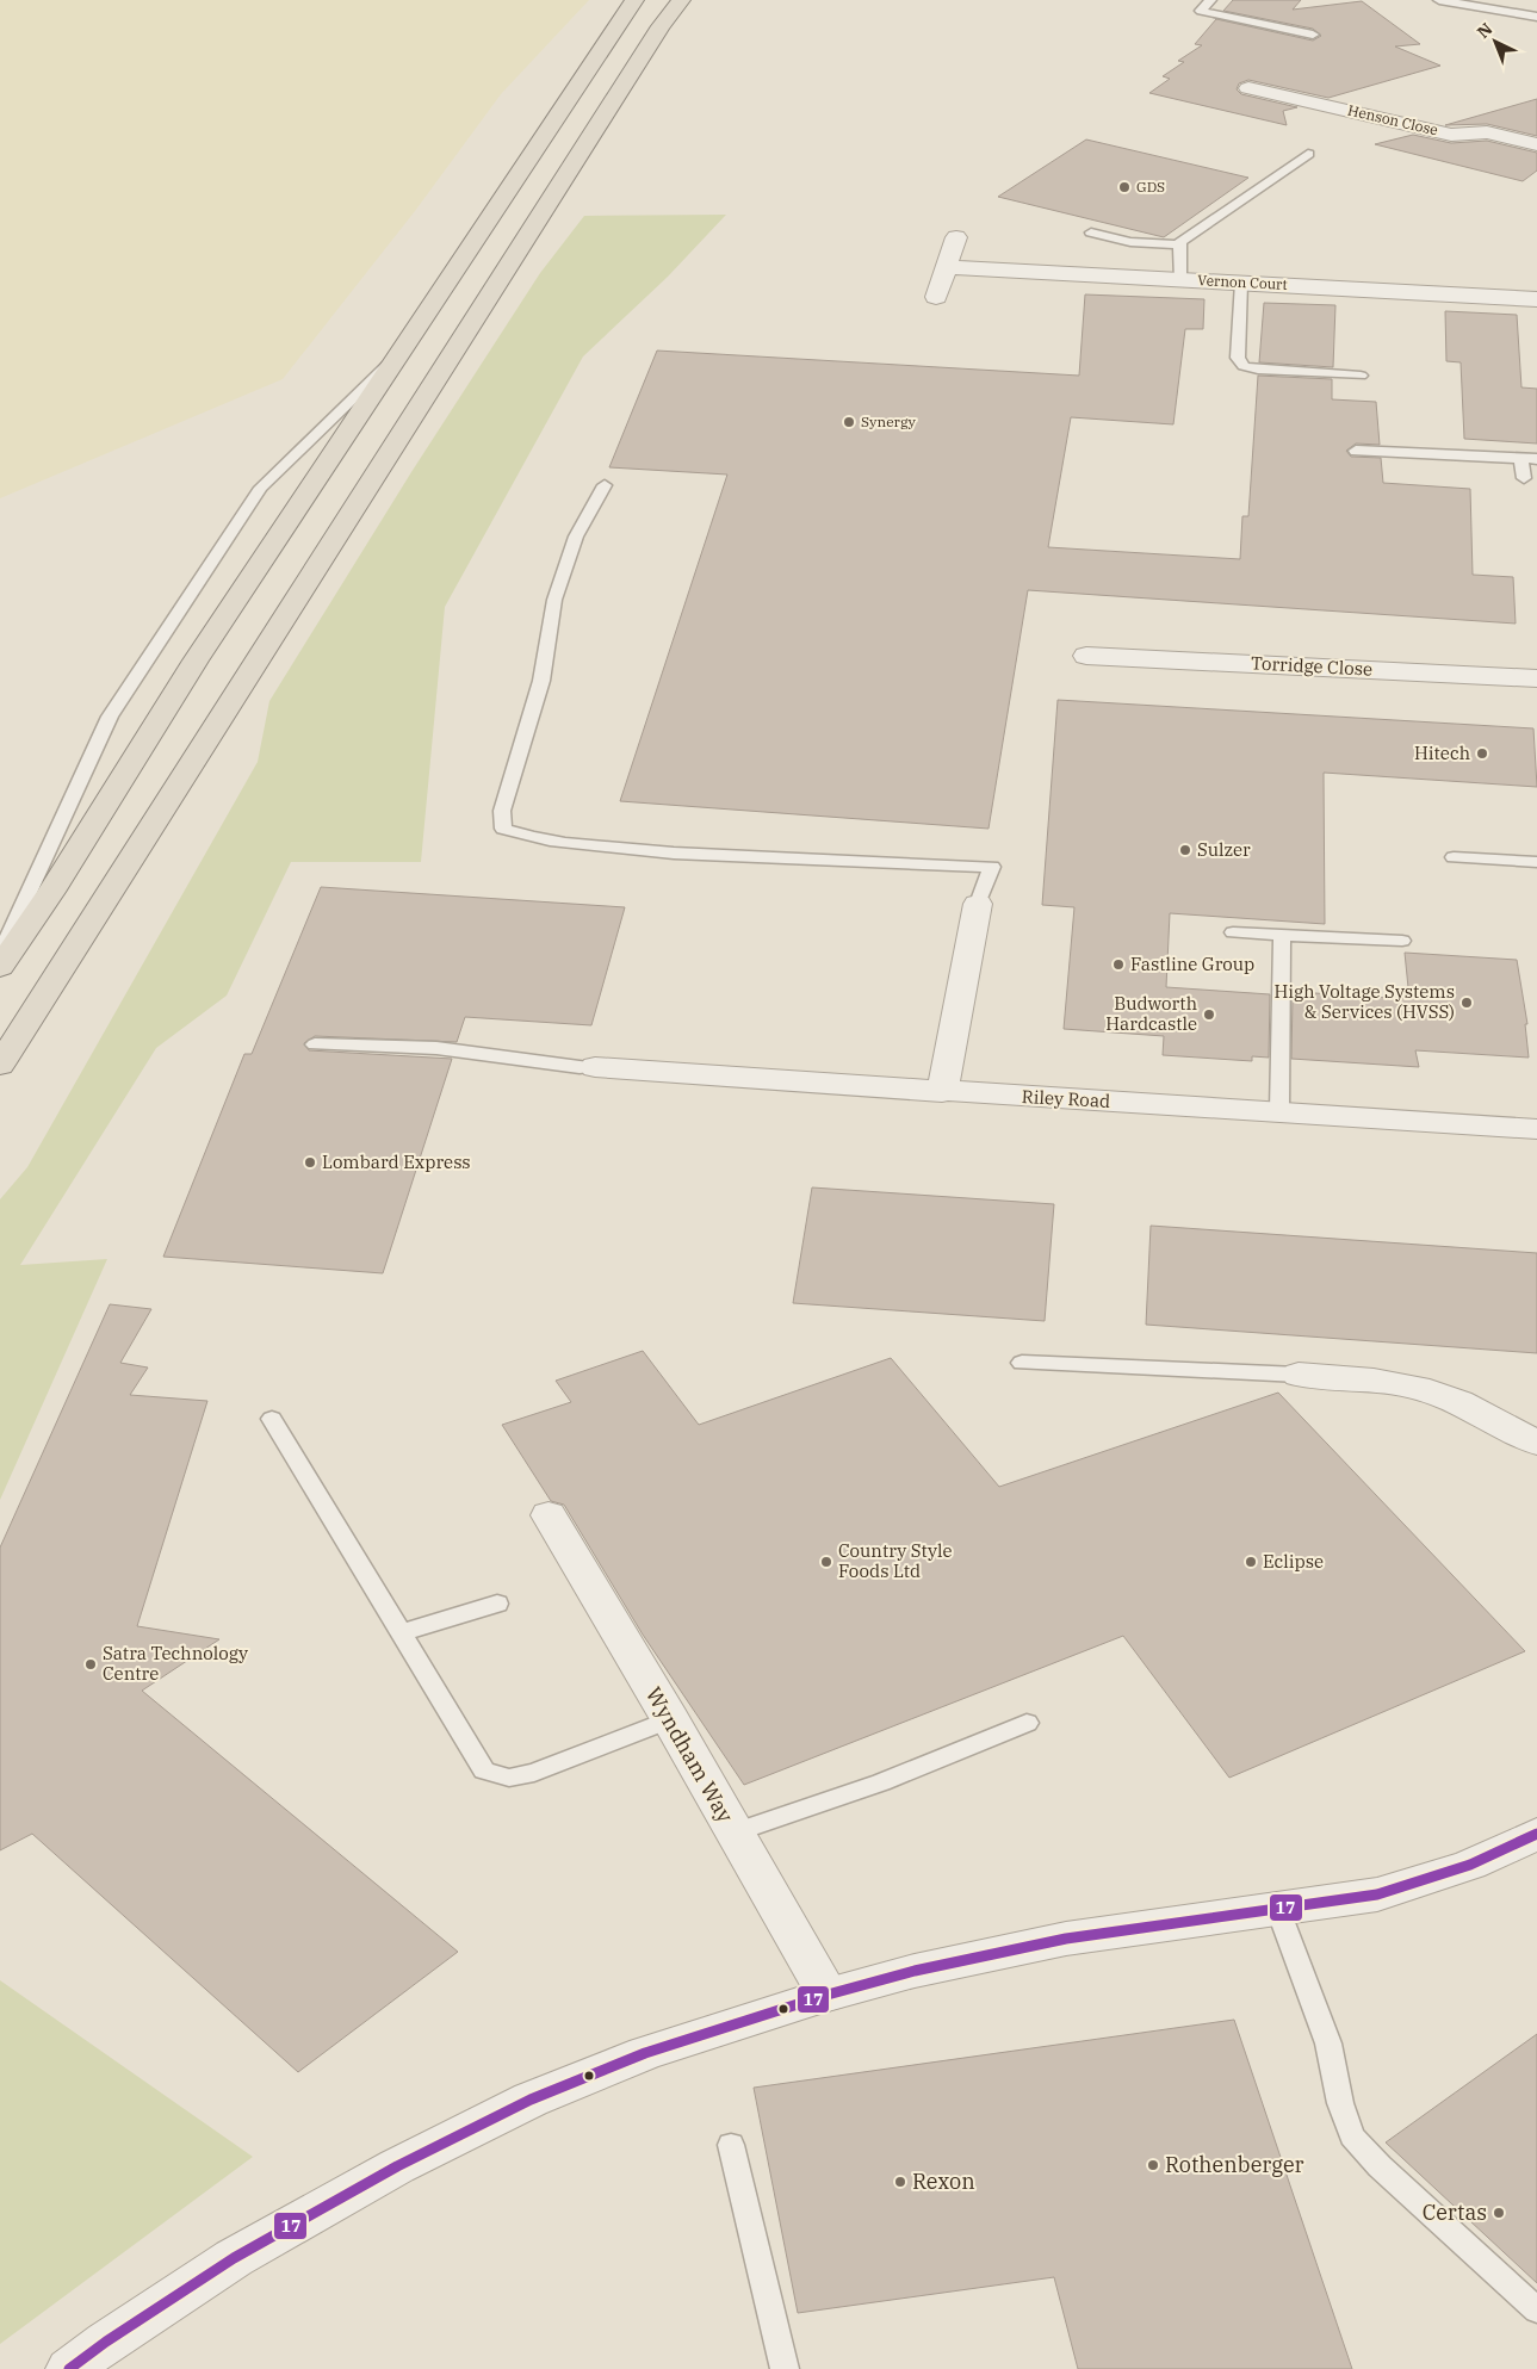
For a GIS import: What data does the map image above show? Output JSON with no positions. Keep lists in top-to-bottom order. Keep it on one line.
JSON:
{"streets":{"street":["Henson Close","Vernon Court","Torridge Close","Riley Road","Wyndham Way"]},"places":["GDS","Synergy","Hitech","Sulzer","Fastline Group","High Voltage Systems & Services (HVSS)","Budworth Hardcastle","Lombard Express","Country Style Foods Ltd","Eclipse","Satra Technology Centre","Rothenberger","Rexon","Certas"],"lines":["transit line 17"],"north":"top left"}
